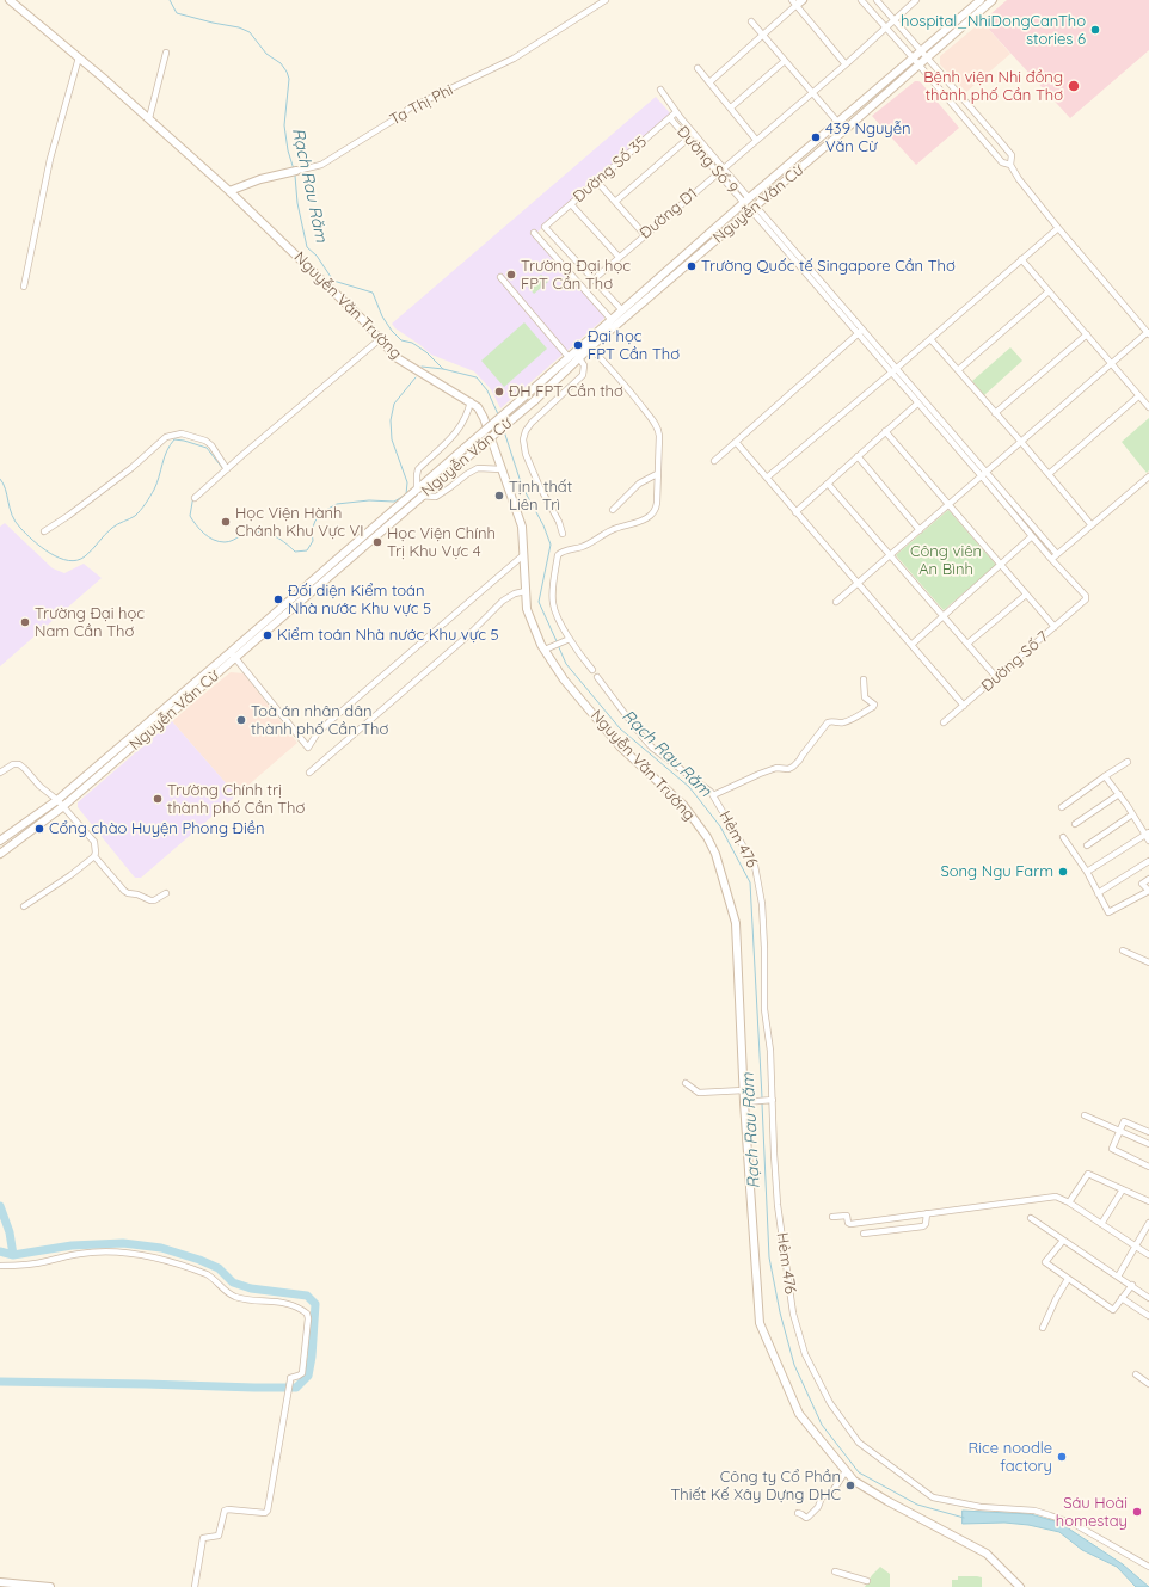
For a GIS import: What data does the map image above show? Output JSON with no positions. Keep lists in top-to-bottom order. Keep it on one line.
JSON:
{"streets":{"main road":["Tạ Thị Phi","Nguyễn Văn Cừ","Nguyễn Văn Trường"],"street":["Đường Số 9","Đường Số 35","Đường D1","Đường Số 7","Hẻm 476"]},"crossings":[["Tạ Thị Phi","Nguyễn Văn Trường"],["Đường Số 9","Đường Số 35"],["Đường Số 9","Nguyễn Văn Cừ"],["Đường Số 9","Đường D1"],["Đường Số 35","Đường D1"]],"water":["Rạch Rau Răm"],"parks":["Công viên An Bình"],"places":["hospital_NhiDongCanTho stories 6","Bệnh viện Nhi đồng thành phố Cần Thơ","439 Nguyễn Văn Cừ","Trường Quốc tế Singapore Cần Thơ","Trường Đại học FPT Cần Thơ","Đại học FPT Cần Thơ","ĐH FPT Cần thơ","Tịnh thất Liên Trì","Học Viện Hành Chánh Khu Vực VI","Học Viện Chính Trị Khu Vực 4","Đối diện Kiểm toán Nhà nước Khu vực 5","Trường Đại học Nam Cần Thơ","Kiểm toán Nhà nước Khu vực 5","Toà án nhân dân thành phố Cần Thơ","Trường Chính trị thành phố Cần Thơ","Cổng chào Huyện Phong Điền","Song Ngu Farm","Rice noodle factory","Công ty Cổ Phần Thiết Kế Xây Dựng DHC","Sáu Hoài homestay"]}
